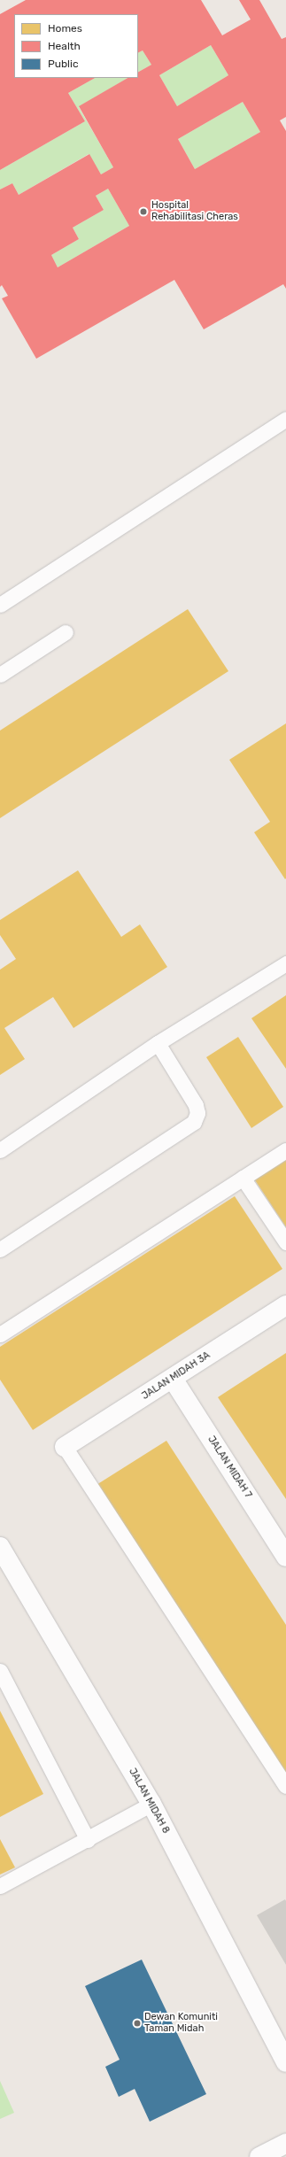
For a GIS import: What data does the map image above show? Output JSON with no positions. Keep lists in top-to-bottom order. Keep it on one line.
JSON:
{"streets":{"street":["JALAN MIDAH 3A","JALAN MIDAH 7","JALAN MIDAH 8"]},"crossings":[["JALAN MIDAH 3A","JALAN MIDAH 7"]],"places":["Hospital Rehabilitasi Cheras","Dewan Komuniti Taman Midah"],"legend":["Homes","Health","Public"]}
